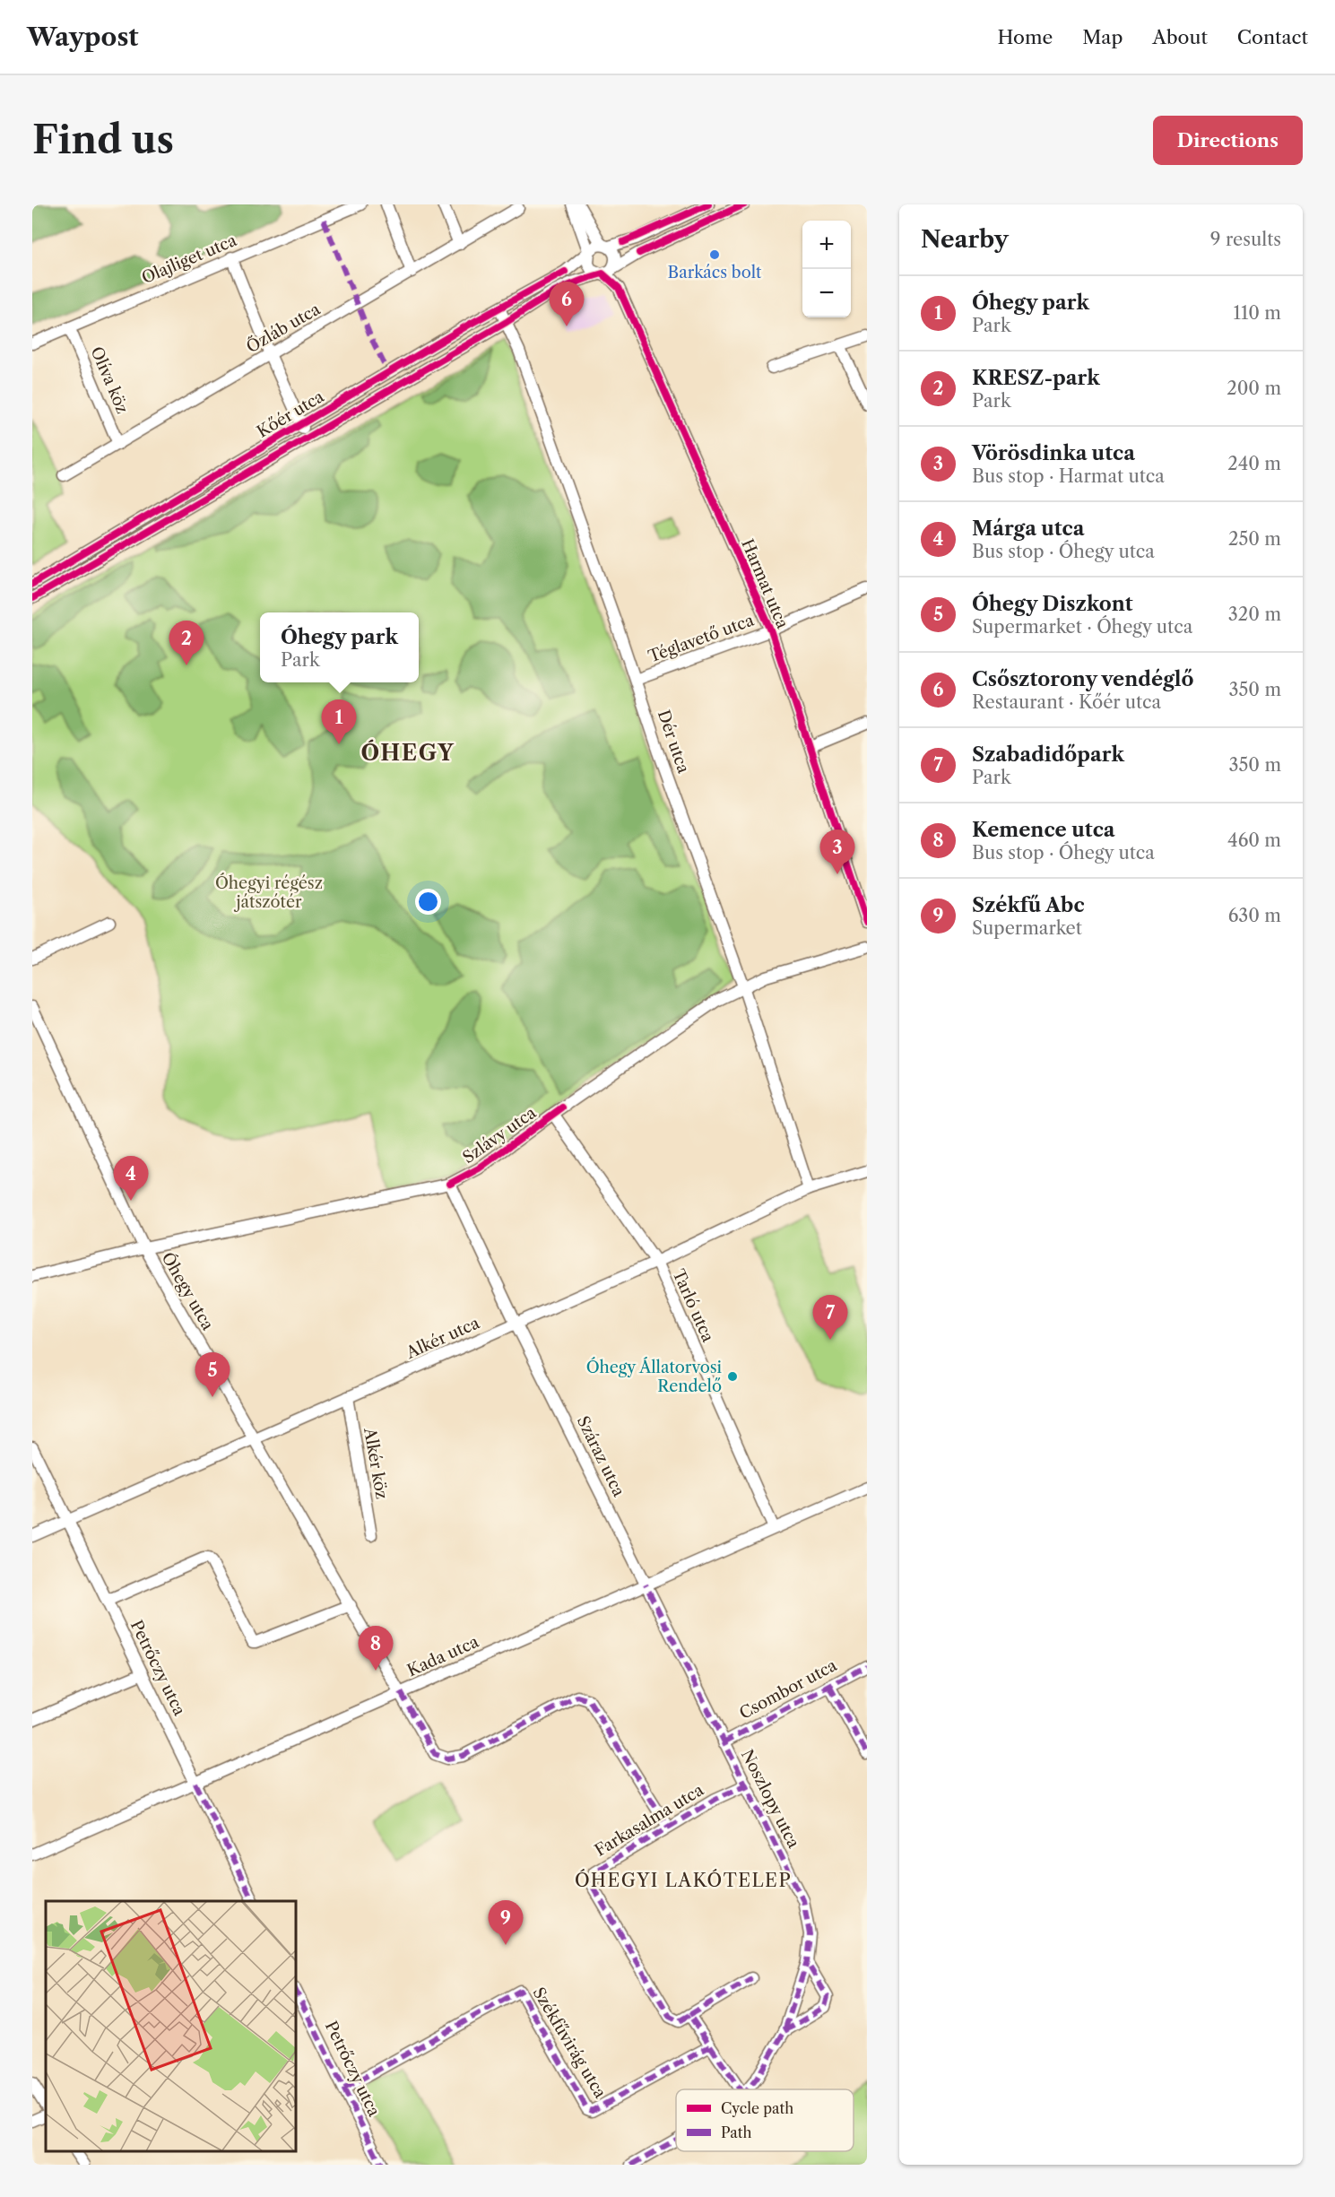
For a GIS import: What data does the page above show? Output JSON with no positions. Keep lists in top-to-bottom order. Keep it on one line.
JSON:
{"streets":{"street":["Olajliget utca","Őzláb utca","Olíva köz","Kőér utca","Harmat utca","Téglavető utca","Dér utca","Szlávy utca","Óhegy utca","Tarló utca","Alkér utca","Száraz utca","Alkér köz","Kada utca","Petrőczy utca","Csombor utca","Noszlopy utca","Farkasalma utca","Székfűvirág utca"]},"crossings":[["Olajliget utca","Olíva köz"],["Őzláb utca","Olíva köz"],["Kőér utca","Harmat utca"],["Kőér utca","Dér utca"],["Harmat utca","Téglavető utca"],["Téglavető utca","Dér utca"],["Dér utca","Szlávy utca"],["Dér utca","Alkér utca"],["Szlávy utca","Óhegy utca"],["Szlávy utca","Tarló utca"],["Szlávy utca","Száraz utca"],["Óhegy utca","Alkér utca"],["Óhegy utca","Kada utca"],["Óhegy utca","Farkasalma utca"],["Tarló utca","Alkér utca"],["Tarló utca","Kada utca"],["Alkér utca","Száraz utca"],["Alkér utca","Alkér köz"],["Alkér utca","Petrőczy utca"],["Száraz utca","Kada utca"],["Száraz utca","Csombor utca"],["Száraz utca","Noszlopy utca"],["Kada utca","Petrőczy utca"],["Petrőczy utca","Székfűvirág utca"],["Csombor utca","Noszlopy utca"],["Noszlopy utca","Farkasalma utca"]],"districts":["ÓHEGY","ÓHEGYI LAKÓTELEP"],"parks":["Óhegyi régész játszótér"],"places":["Barkács bolt","Óhegy Állatorvosi Rendelő"],"legend":["Cycle path","Path"],"page":{"header":"Waypost","nav":["Home","Map","About","Contact"],"buttons":"Directions","title":"Find us","heading":["Nearby","9 results"],"map_buttons":["+","−"],"list":[{"mark":"1","name":"Óhegy park","note":"Park","value":"110 m"},{"mark":"2","name":"KRESZ-park","note":"Park","value":"200 m"},{"mark":"3","name":"Vörösdinka utca","note":"Bus stop · Harmat utca","value":"240 m"},{"mark":"4","name":"Márga utca","note":"Bus stop · Óhegy utca","value":"250 m"},{"mark":"5","name":"Óhegy Diszkont","note":"Supermarket · Óhegy utca","value":"320 m"},{"mark":"6","name":"Csősztorony vendéglő","note":"Restaurant · Kőér utca","value":"350 m"},{"mark":"7","name":"Szabadidőpark","note":"Park","value":"350 m"},{"mark":"8","name":"Kemence utca","note":"Bus stop · Óhegy utca","value":"460 m"},{"mark":"9","name":"Székfű Abc","note":"Supermarket","value":"630 m"}],"pins":["6","2","1","3","4","7","5","8","9"],"popup":["Óhegy park","Park"]}}
